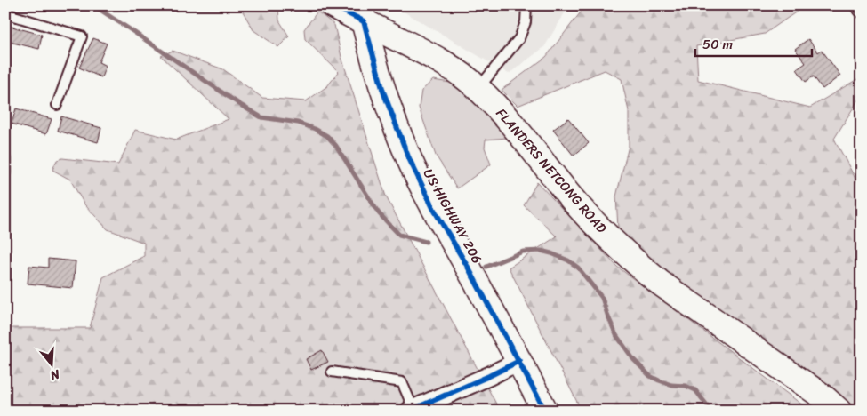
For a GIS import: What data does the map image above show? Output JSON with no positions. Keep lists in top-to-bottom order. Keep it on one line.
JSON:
{"streets":{"main road":["FLANDERS NETCONG ROAD","US HIGHWAY 206"]},"crossings":[["FLANDERS NETCONG ROAD","US HIGHWAY 206"]],"scale_bar":"50 m","north":"bottom"}
